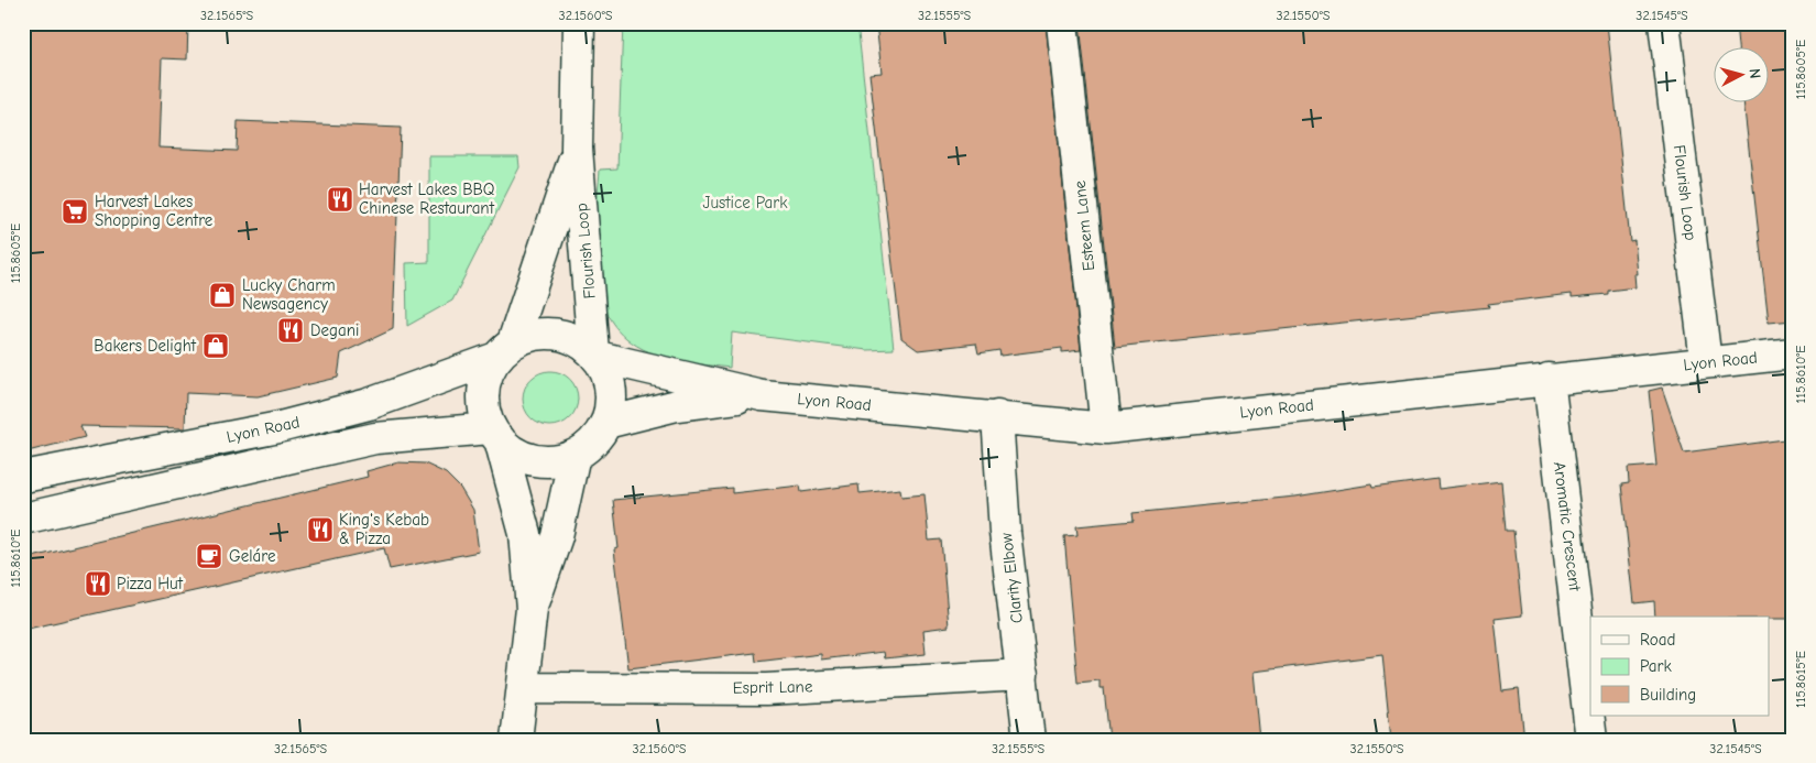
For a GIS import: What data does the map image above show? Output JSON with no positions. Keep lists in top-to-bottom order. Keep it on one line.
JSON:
{"streets":{"street":["Flourish Loop","Esteem Lane","Lyon Road","Aromatic Crescent","Clarity Elbow","Esprit Lane"]},"crossings":[["Flourish Loop","Lyon Road"],["Esteem Lane","Lyon Road"],["Lyon Road","Aromatic Crescent"],["Lyon Road","Clarity Elbow"],["Clarity Elbow","Esprit Lane"]],"parks":["Justice Park"],"places":{"restaurant":["Harvest Lakes BBQ Chinese Restaurant","Degani","King's Kebab & Pizza","Pizza Hut"],"supermarket":["Harvest Lakes Shopping Centre"],"shop":["Lucky Charm Newsagency","Bakers Delight"],"cafe":["Geláre"]},"legend":["Road","Park","Building"],"north":"right","coordinates":["32.1565°S","32.1560°S","32.1555°S","32.1550°S","32.1545°S","115.8605°E","115.8610°E","115.8615°E"]}
